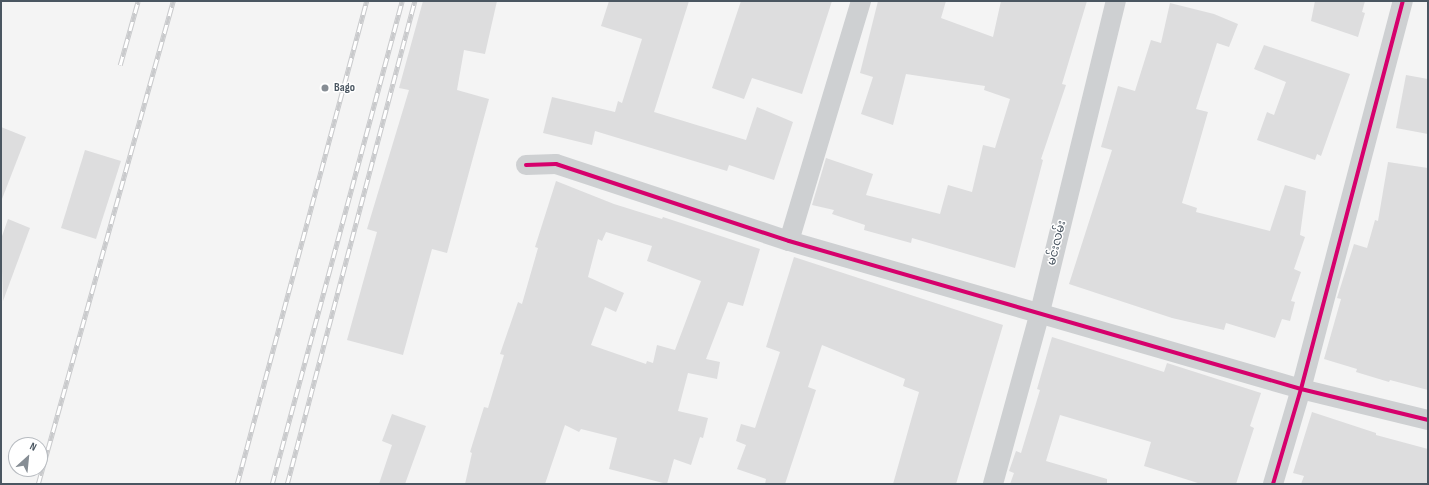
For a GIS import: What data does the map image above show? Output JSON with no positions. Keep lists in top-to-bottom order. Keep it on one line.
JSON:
{"streets":{"street":["မင်းလမ်း"]},"places":["Bago"],"north":"top right"}
